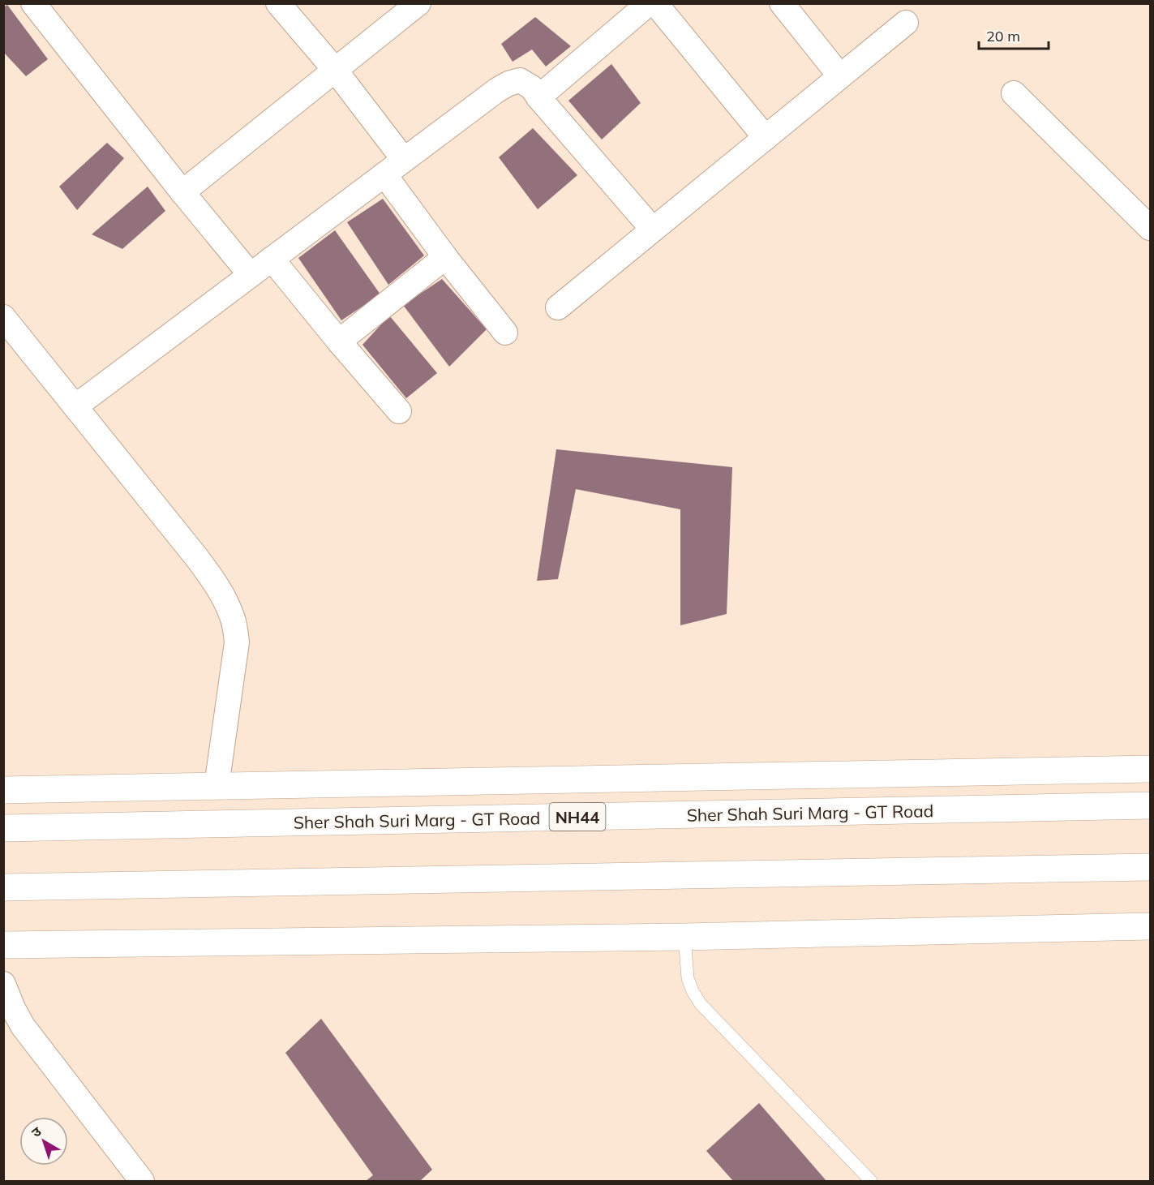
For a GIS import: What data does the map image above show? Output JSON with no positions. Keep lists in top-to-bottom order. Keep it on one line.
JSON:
{"streets":{"main road":["Sher Shah Suri Marg - GT Road","NH44"]},"scale_bar":"20 m","north":"top left"}
